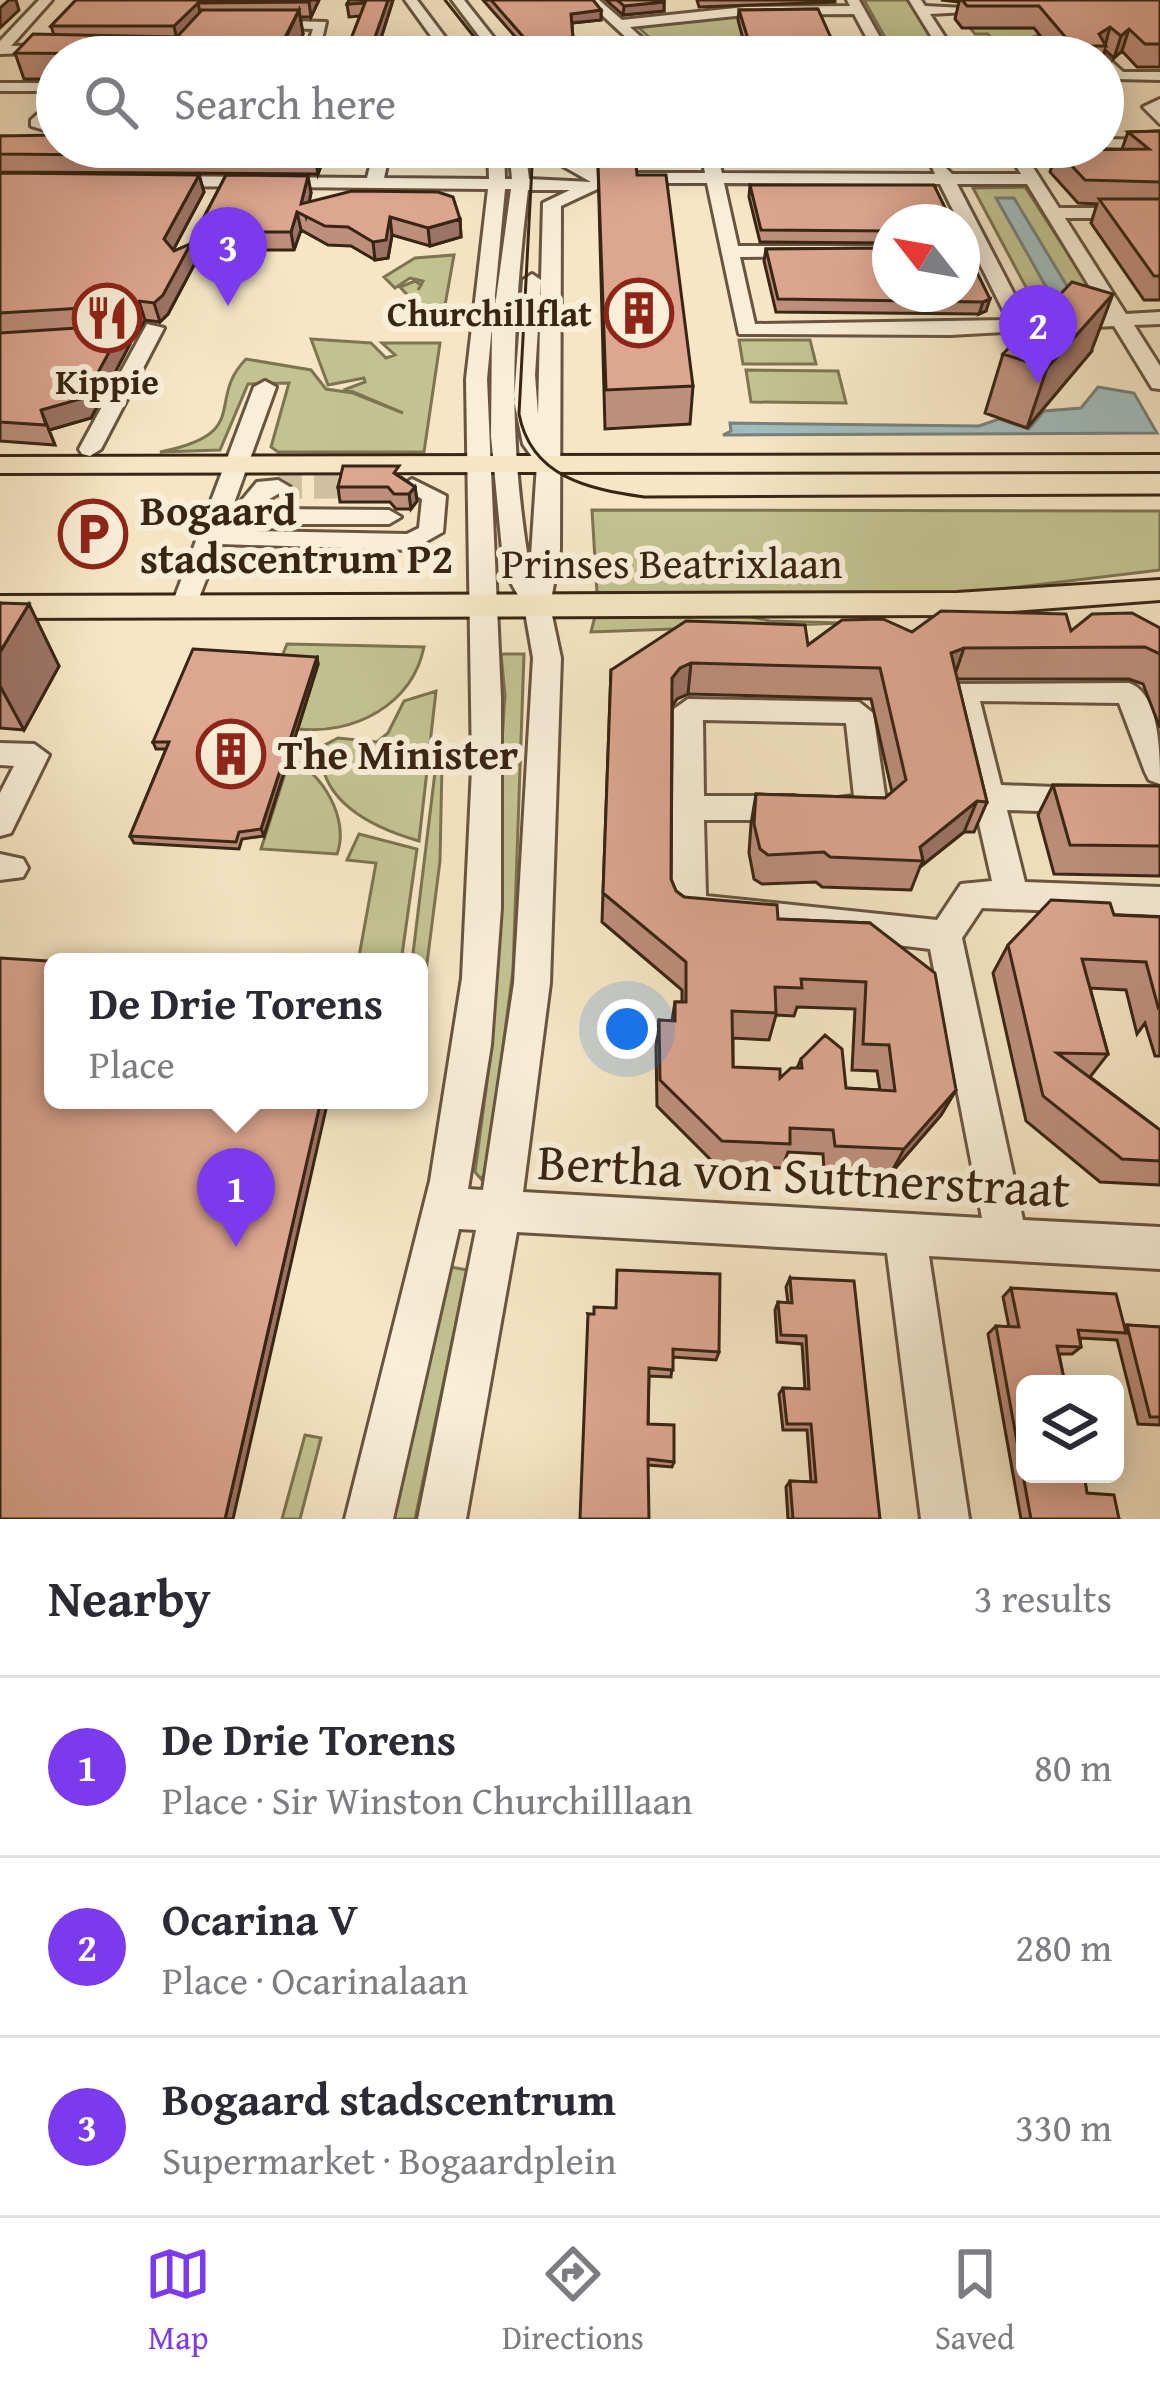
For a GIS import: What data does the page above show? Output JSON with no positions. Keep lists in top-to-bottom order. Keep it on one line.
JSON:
{"streets":{"main road":["Prinses Beatrixlaan"],"street":["Bertha von Suttnerstraat"]},"places":{"building":["Churchillflat","The Minister"],"restaurant":["Kippie"],"parking":["Bogaard stadscentrum P2"]},"north":"top left","page":{"search":"Search here","pins":["3","2","1"],"popup":["De Drie Torens","Place"],"heading":["Nearby","3 results"],"list":[{"mark":"1","name":"De Drie Torens","note":"Place · Sir Winston Churchilllaan","value":"80 m"},{"mark":"2","name":"Ocarina V","note":"Place · Ocarinalaan","value":"280 m"},{"mark":"3","name":"Bogaard stadscentrum","note":"Supermarket · Bogaardplein","value":"330 m"}],"nav":["Map","Directions","Saved"]}}
